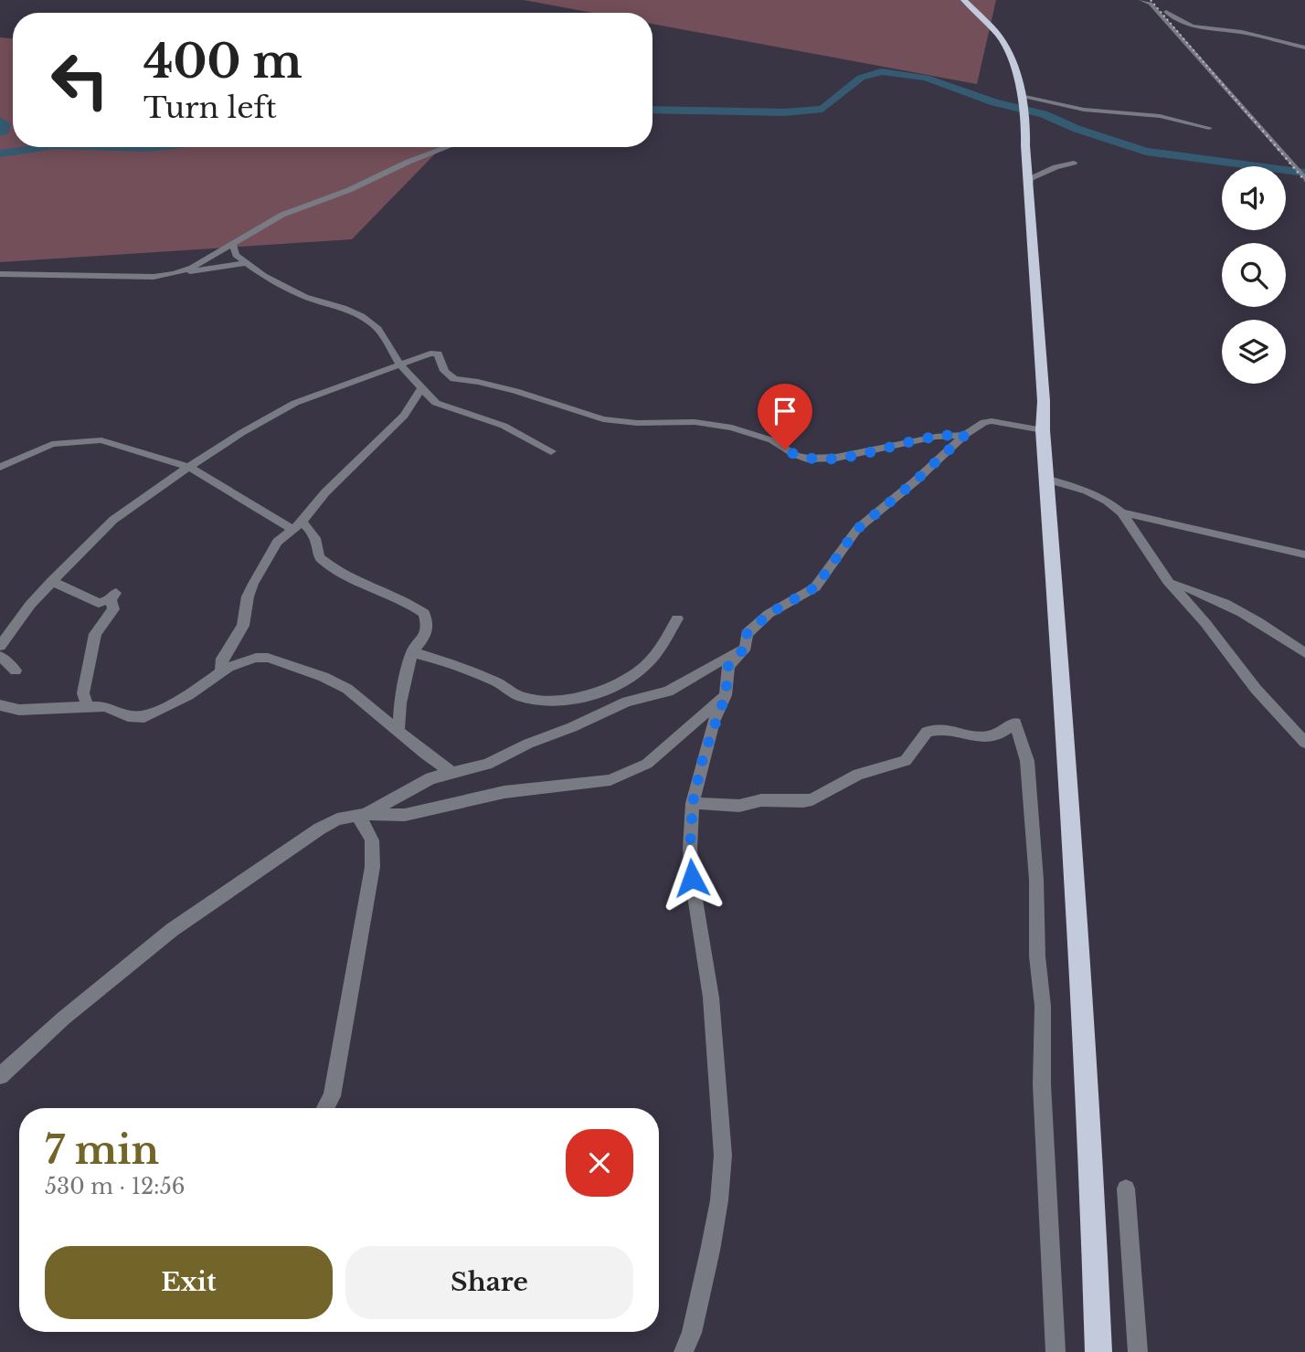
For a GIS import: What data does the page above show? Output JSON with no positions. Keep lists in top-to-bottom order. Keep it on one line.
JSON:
{"page":{"turn":["400 m","Turn left"],"heading":["7 min","530 m · 12:56"],"buttons":["Exit","Share"]}}
